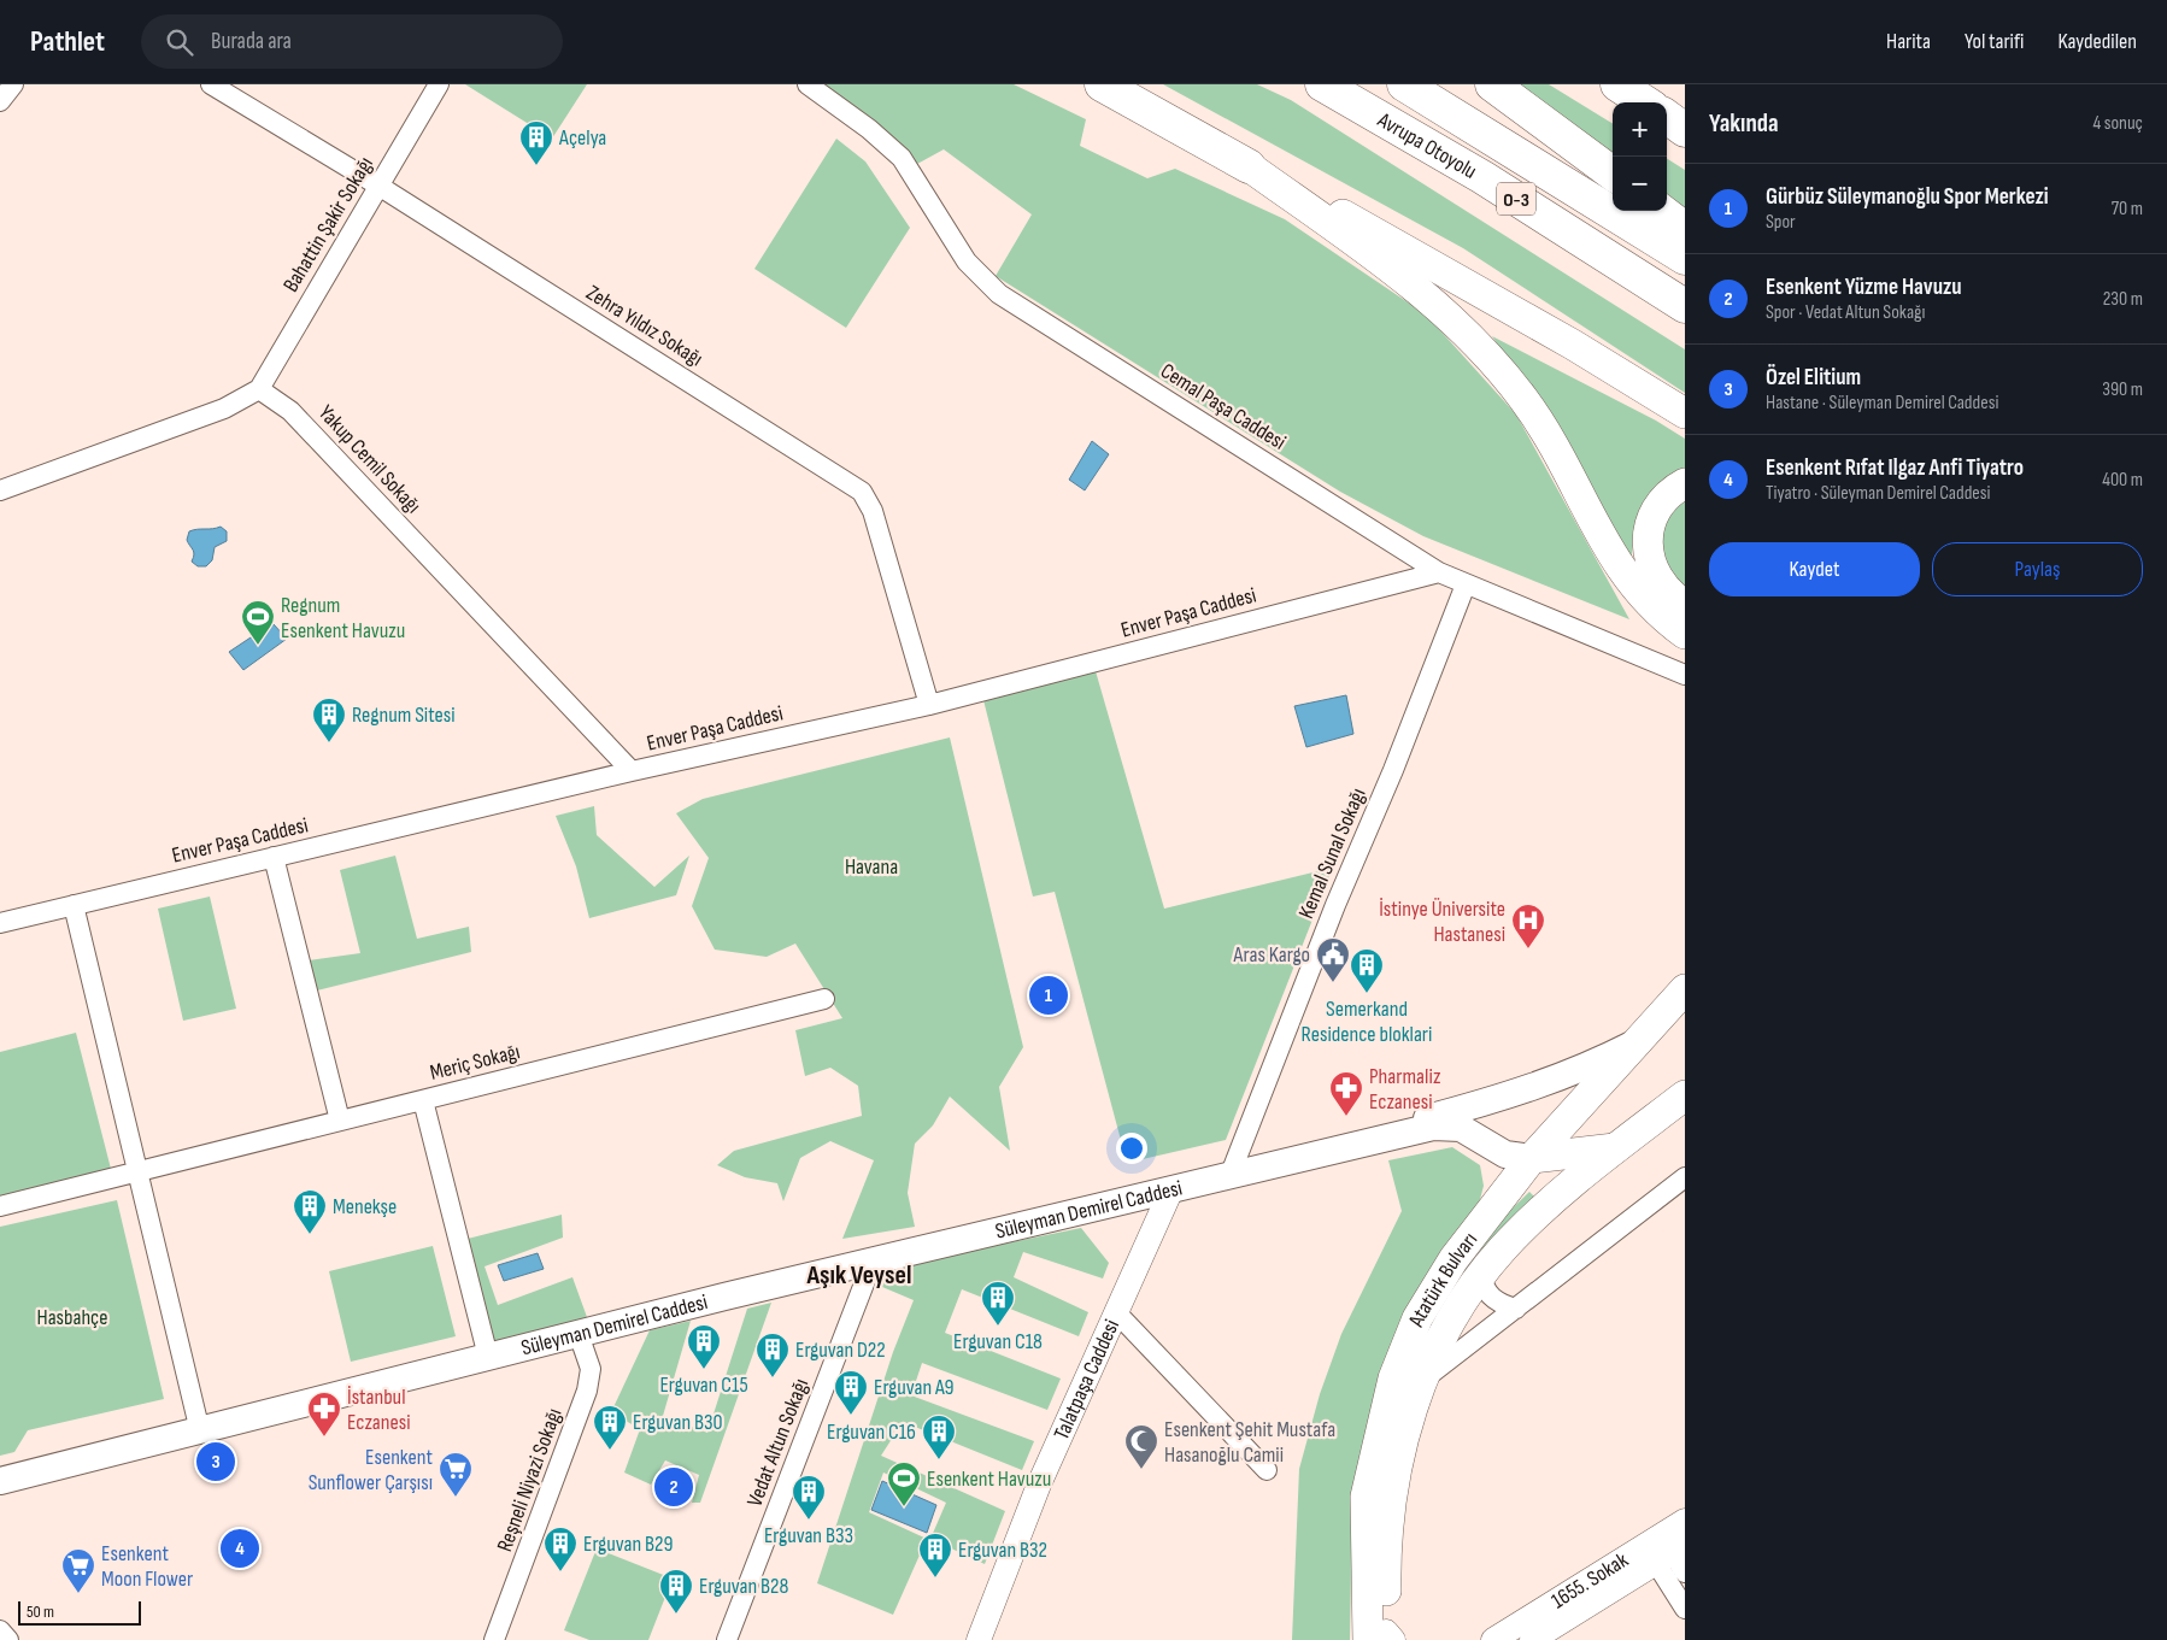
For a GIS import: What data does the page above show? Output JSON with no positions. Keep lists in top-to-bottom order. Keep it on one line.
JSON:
{"streets":{"highway":["Avrupa Otoyolu","O-3"],"main road":["Süleyman Demirel Caddesi","Atatürk Bulvarı"],"street":["Bahattin Şakir Sokağı","Zehra Yıldız Sokağı","Cemal Paşa Caddesi","Yakup Cemil Sokağı","Enver Paşa Caddesi","Kemal Sunal Sokağı","Meriç Sokağı","Talatpaşa Caddesi","Vedat Altun Sokağı","Reşneli Niyazi Sokağı","1655. Sokak"]},"crossings":[["Bahattin Şakir Sokağı","Zehra Yıldız Sokağı"],["Bahattin Şakir Sokağı","Yakup Cemil Sokağı"],["Zehra Yıldız Sokağı","Enver Paşa Caddesi"],["Cemal Paşa Caddesi","Enver Paşa Caddesi"],["Cemal Paşa Caddesi","Kemal Sunal Sokağı"],["Yakup Cemil Sokağı","Enver Paşa Caddesi"],["Kemal Sunal Sokağı","Süleyman Demirel Caddesi"],["Süleyman Demirel Caddesi","Atatürk Bulvarı"],["Süleyman Demirel Caddesi","Talatpaşa Caddesi"],["Süleyman Demirel Caddesi","Vedat Altun Sokağı"],["Süleyman Demirel Caddesi","Reşneli Niyazi Sokağı"]],"districts":["Aşık Veysel"],"parks":["Havana","Hasbahçe"],"places":{"building":["Açelya","Regnum Sitesi","Semerkand Residence bloklari","Menekşe","Erguvan C18","Erguvan C15","Erguvan D22","Erguvan A9","Erguvan B30","Erguvan C16","Erguvan B33","Erguvan B29","Erguvan B32","Erguvan B28"],"sports":["Regnum Esenkent Havuzu","Esenkent Havuzu"],"hospital":["İstinye Üniversite Hastanesi"],"public building":["Aras Kargo"],"pharmacy":["Pharmaliz Eczanesi","İstanbul Eczanesi"],"mosque":["Esenkent Şehit Mustafa Hasanoğlu Camii"],"supermarket":["Esenkent Sunflower Çarşısı","Esenkent Moon Flower"]},"scale_bar":"50 m","page":{"header":"Pathlet","search":"Burada ara","nav":["Harita","Yol tarifi","Kaydedilen"],"heading":["Yakında","4 sonuç"],"map_buttons":["+","−"],"list":[{"mark":"1","name":"Gürbüz Süleymanoğlu Spor Merkezi","note":"Spor","value":"70 m"},{"mark":"2","name":"Esenkent Yüzme Havuzu","note":"Spor · Vedat Altun Sokağı","value":"230 m"},{"mark":"3","name":"Özel Elitium","note":"Hastane · Süleyman Demirel Caddesi","value":"390 m"},{"mark":"4","name":"Esenkent Rıfat Ilgaz Anfi Tiyatro","note":"Tiyatro · Süleyman Demirel Caddesi","value":"400 m"}],"buttons":["Kaydet","Paylaş"],"pins":["1","3","2","4"],"scale":"50 m"}}
